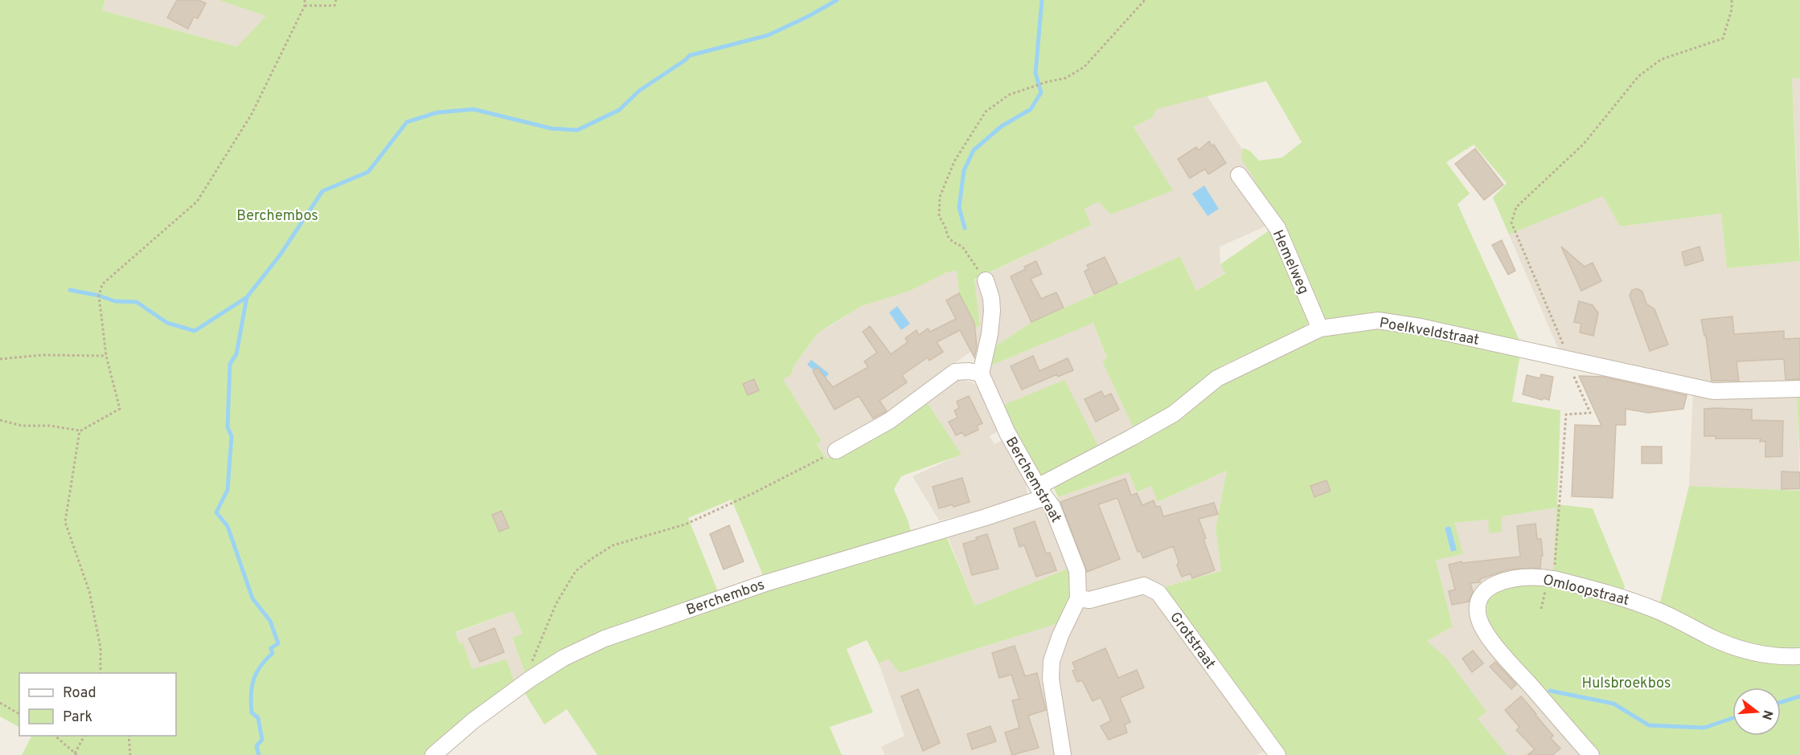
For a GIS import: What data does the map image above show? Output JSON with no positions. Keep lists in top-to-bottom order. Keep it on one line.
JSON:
{"streets":{"street":["Hemelweg","Poelkveldstraat","Berchemstraat","Omloopstraat","Berchembos","Grotstraat"]},"crossings":[["Hemelweg","Poelkveldstraat"],["Poelkveldstraat","Berchemstraat"],["Poelkveldstraat","Berchembos"],["Berchemstraat","Berchembos"],["Berchemstraat","Grotstraat"]],"parks":["Berchembos","Hulsbroekbos"],"legend":["Road","Park"],"north":"right"}
